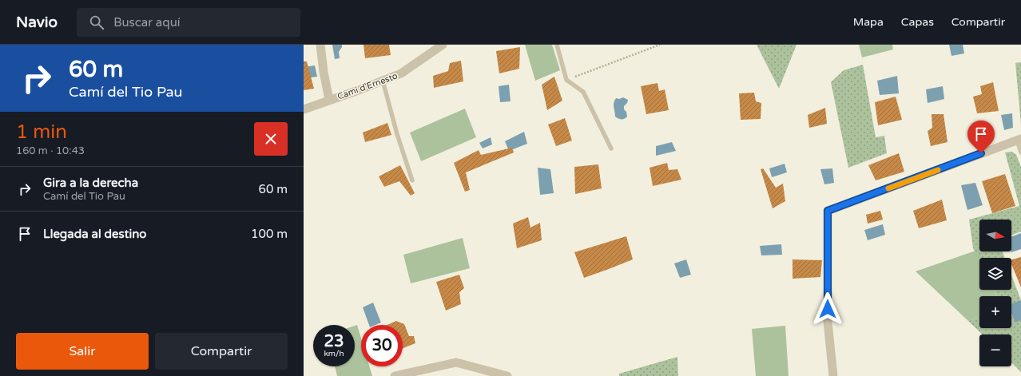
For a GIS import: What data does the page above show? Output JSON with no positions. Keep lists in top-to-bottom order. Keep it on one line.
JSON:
{"streets":{"street":["Camí d'Ernesto"]},"north":"right","page":{"header":"Navio","search":"Buscar aquí","nav":["Mapa","Capas","Compartir"],"turn":["60 m","Camí del Tio Pau"],"heading":["1 min","160 m · 10:43"],"list":[{"name":"Gira a la derecha","note":"Camí del Tio Pau","value":"60 m"},{"name":"Llegada al destino","value":"100 m"}],"map_buttons":["+","−"],"speed":"23 km/h","limit":"30","buttons":["Salir","Compartir"]}}
